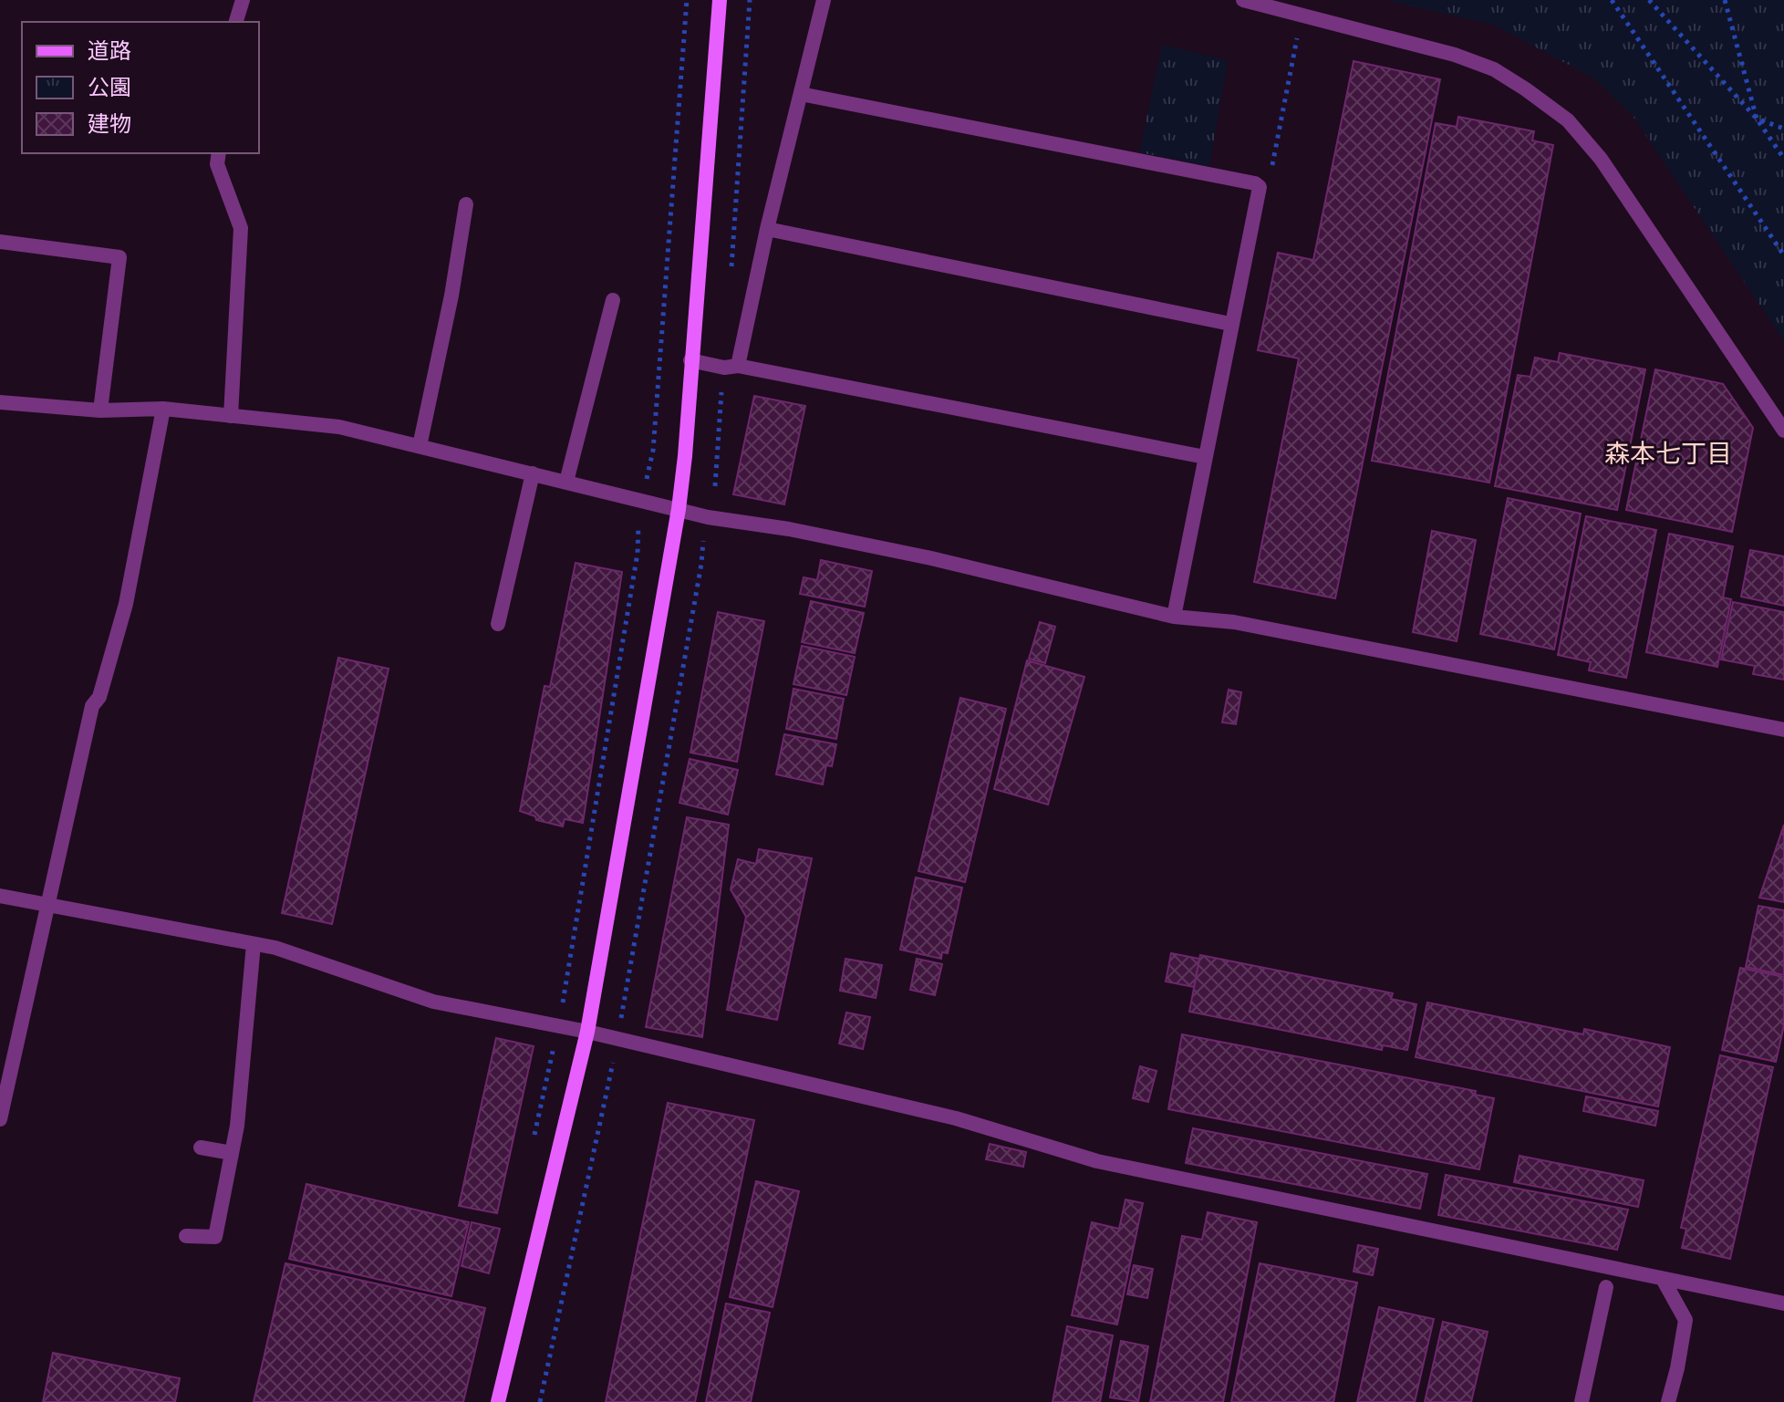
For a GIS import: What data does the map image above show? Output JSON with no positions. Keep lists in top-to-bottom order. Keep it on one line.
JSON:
{"districts":["森本七丁目"],"legend":["道路","公園","建物"]}
